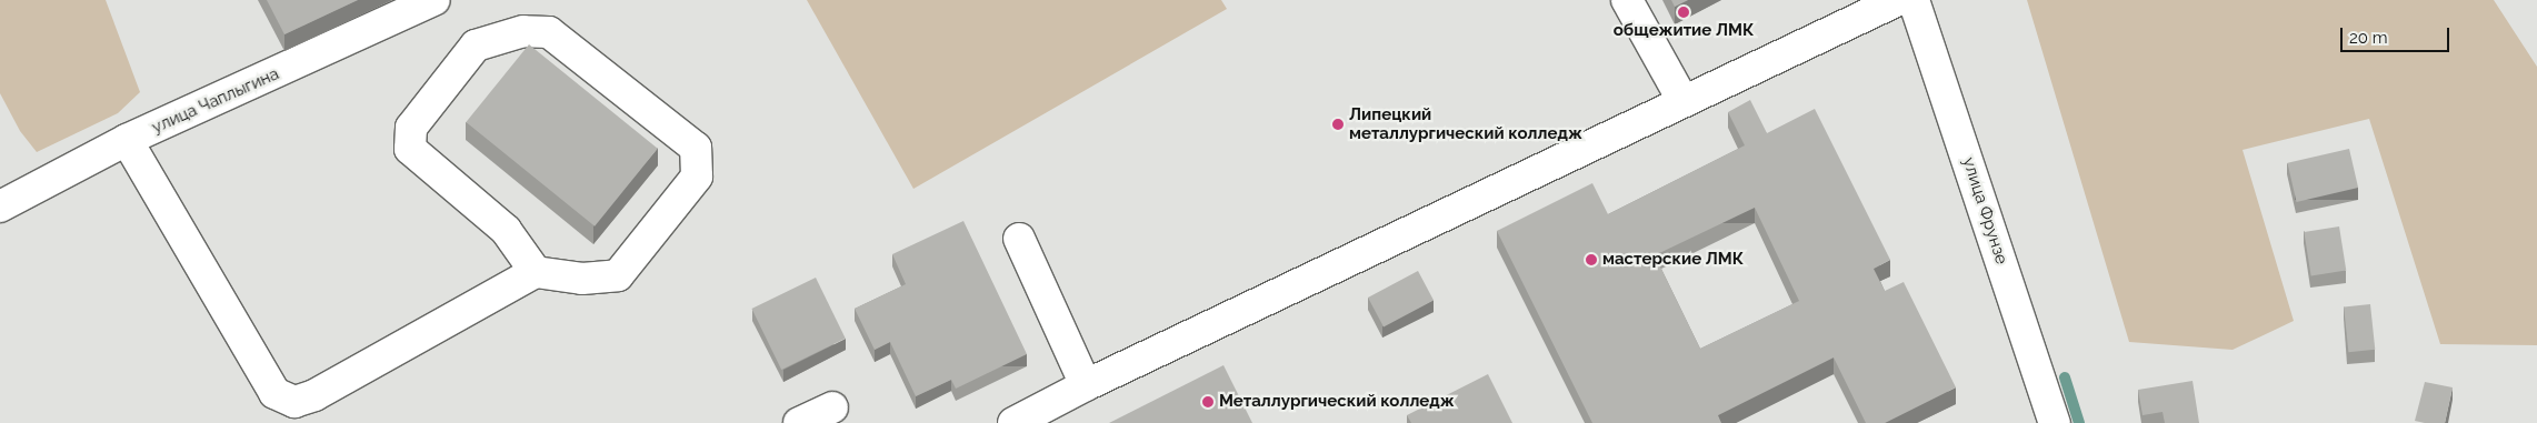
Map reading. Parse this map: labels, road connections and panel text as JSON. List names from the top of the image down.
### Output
{
  "streets": {
    "street": ["улица Чаплыгина", "улица Фрунзе"]
  },
  "places": [
    "общежитие ЛМК",
    "Липецкий металлургический колледж",
    "мастерские ЛМК",
    "Металлургический колледж"
  ],
  "scale_bar": "20 m"
}
